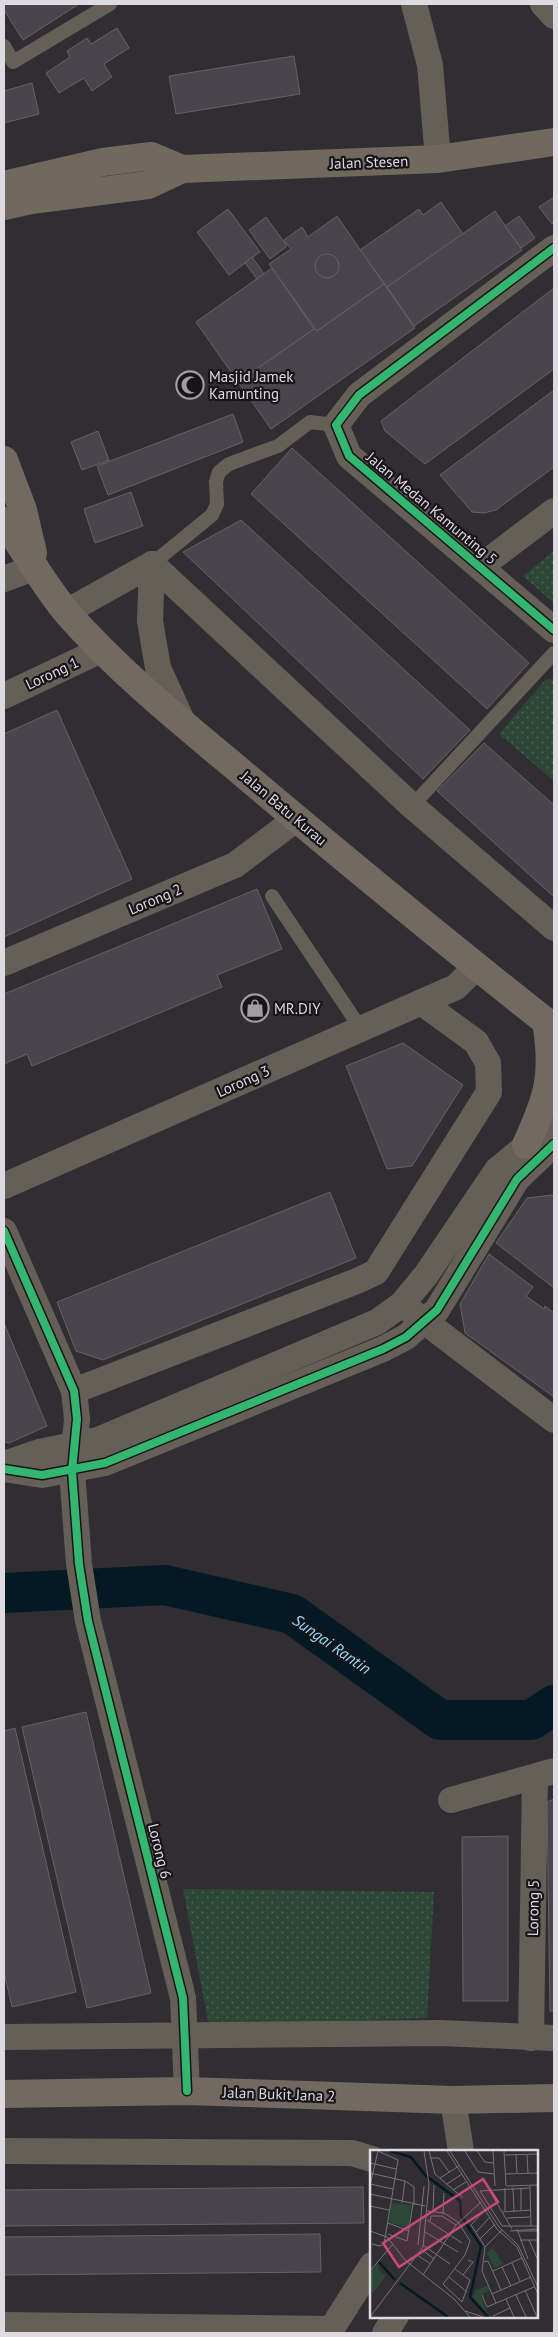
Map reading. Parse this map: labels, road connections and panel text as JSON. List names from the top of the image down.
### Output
{
  "streets": {
    "main road": ["Jalan Stesen", "Jalan Batu Kurau", "Jalan Bukit Jana 2"],
    "street": [
      "Jalan Medan Kamunting 5",
      "Lorong 1",
      "Lorong 2",
      "Lorong 3",
      "Lorong 6",
      "Lorong 5"
    ]
  },
  "crossings": [
    ["Lorong 1", "Jalan Batu Kurau"],
    ["Jalan Batu Kurau", "Lorong 2"],
    ["Jalan Batu Kurau", "Lorong 3"],
    ["Lorong 6", "Jalan Bukit Jana 2"]
  ],
  "water": ["Sungai Rantin"],
  "places": {
    "mosque": ["Masjid Jamek Kamunting"],
    "shop": ["MR.DIY"]
  }
}
